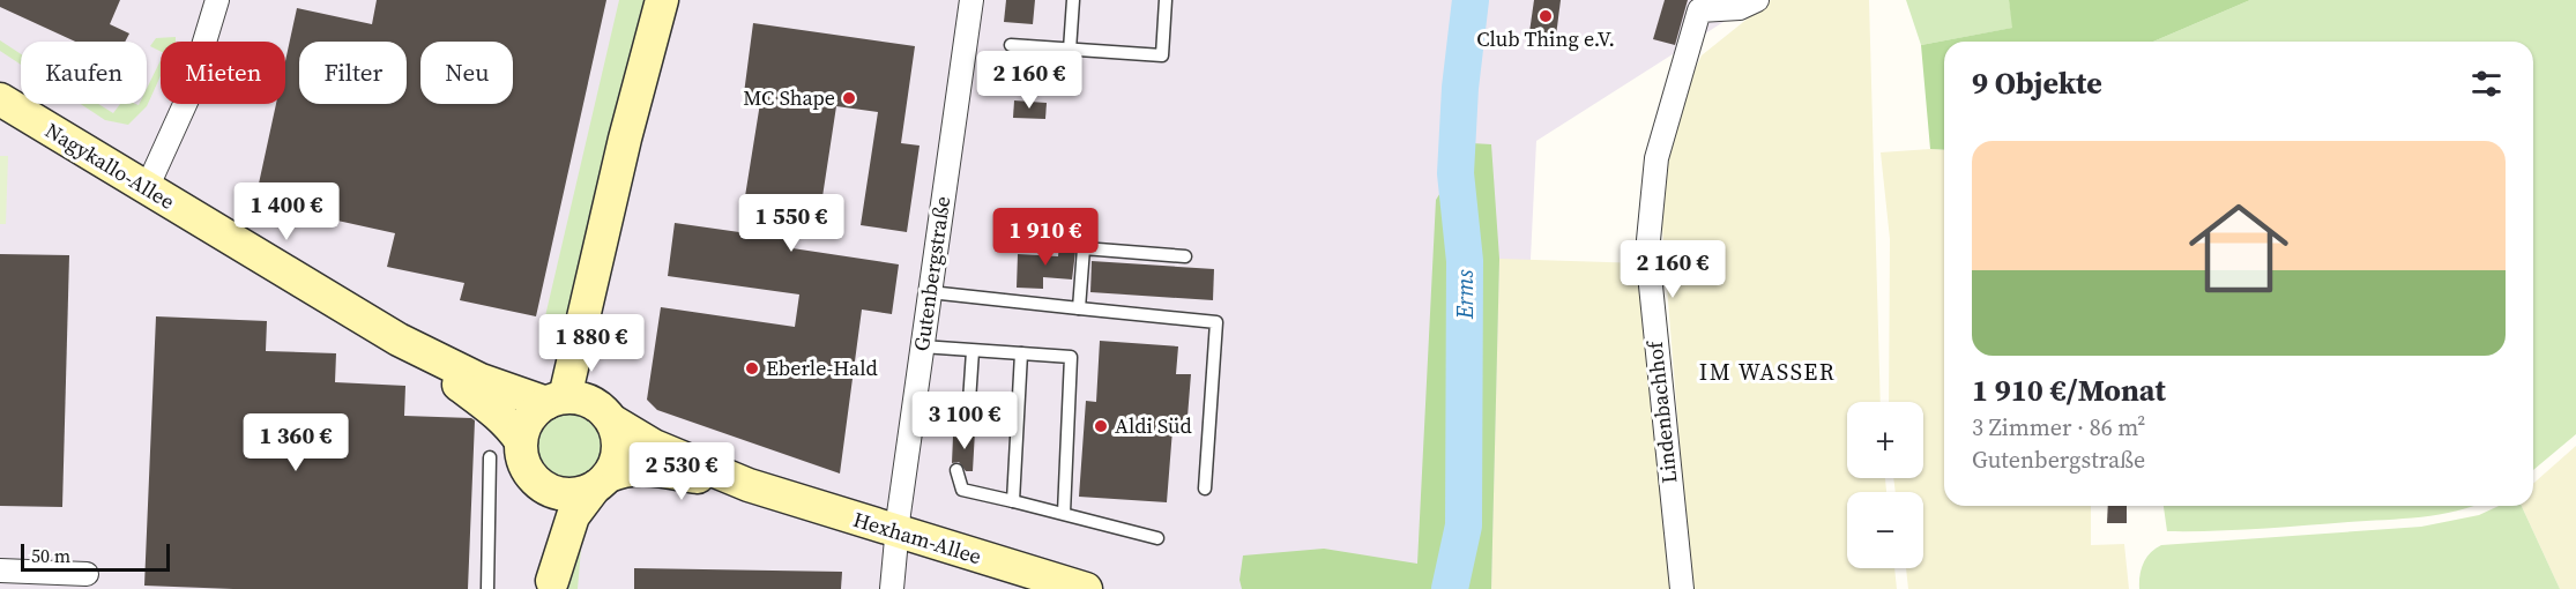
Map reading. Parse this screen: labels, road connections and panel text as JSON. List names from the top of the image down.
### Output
{
  "streets": {
    "main road": ["Nagykallo-Allee", "Hexham-Allee"],
    "street": ["Gutenbergstraße", "Lindenbachhof"]
  },
  "crossings": [
    ["Nagykallo-Allee", "Hexham-Allee"],
    ["Gutenbergstraße", "Hexham-Allee"]
  ],
  "districts": ["IM WASSER"],
  "water": ["Erms"],
  "places": [
    "Club Thing e.V.",
    "MC Shape",
    "Eberle-Hald",
    "Aldi Süd"
  ],
  "scale_bar": "50 m",
  "page": {
    "chip": [
      "Kaufen",
      "Mieten",
      "Filter",
      "Neu"
    ],
    "heading": "9 Objekte",
    "price": [
      "2 160 €",
      "1 400 €",
      "1 550 €",
      "1 910 €",
      "2 160 €",
      "1 880 €",
      "3 100 €",
      "1 360 €",
      "2 530 €"
    ],
    "list": [
      {
        "name": "1 910 €/Monat",
        "note": "3 Zimmer · 86 m² · Gutenbergstraße"
      }
    ],
    "map_buttons": ["+", "−"],
    "scale": "50 m"
  }
}
